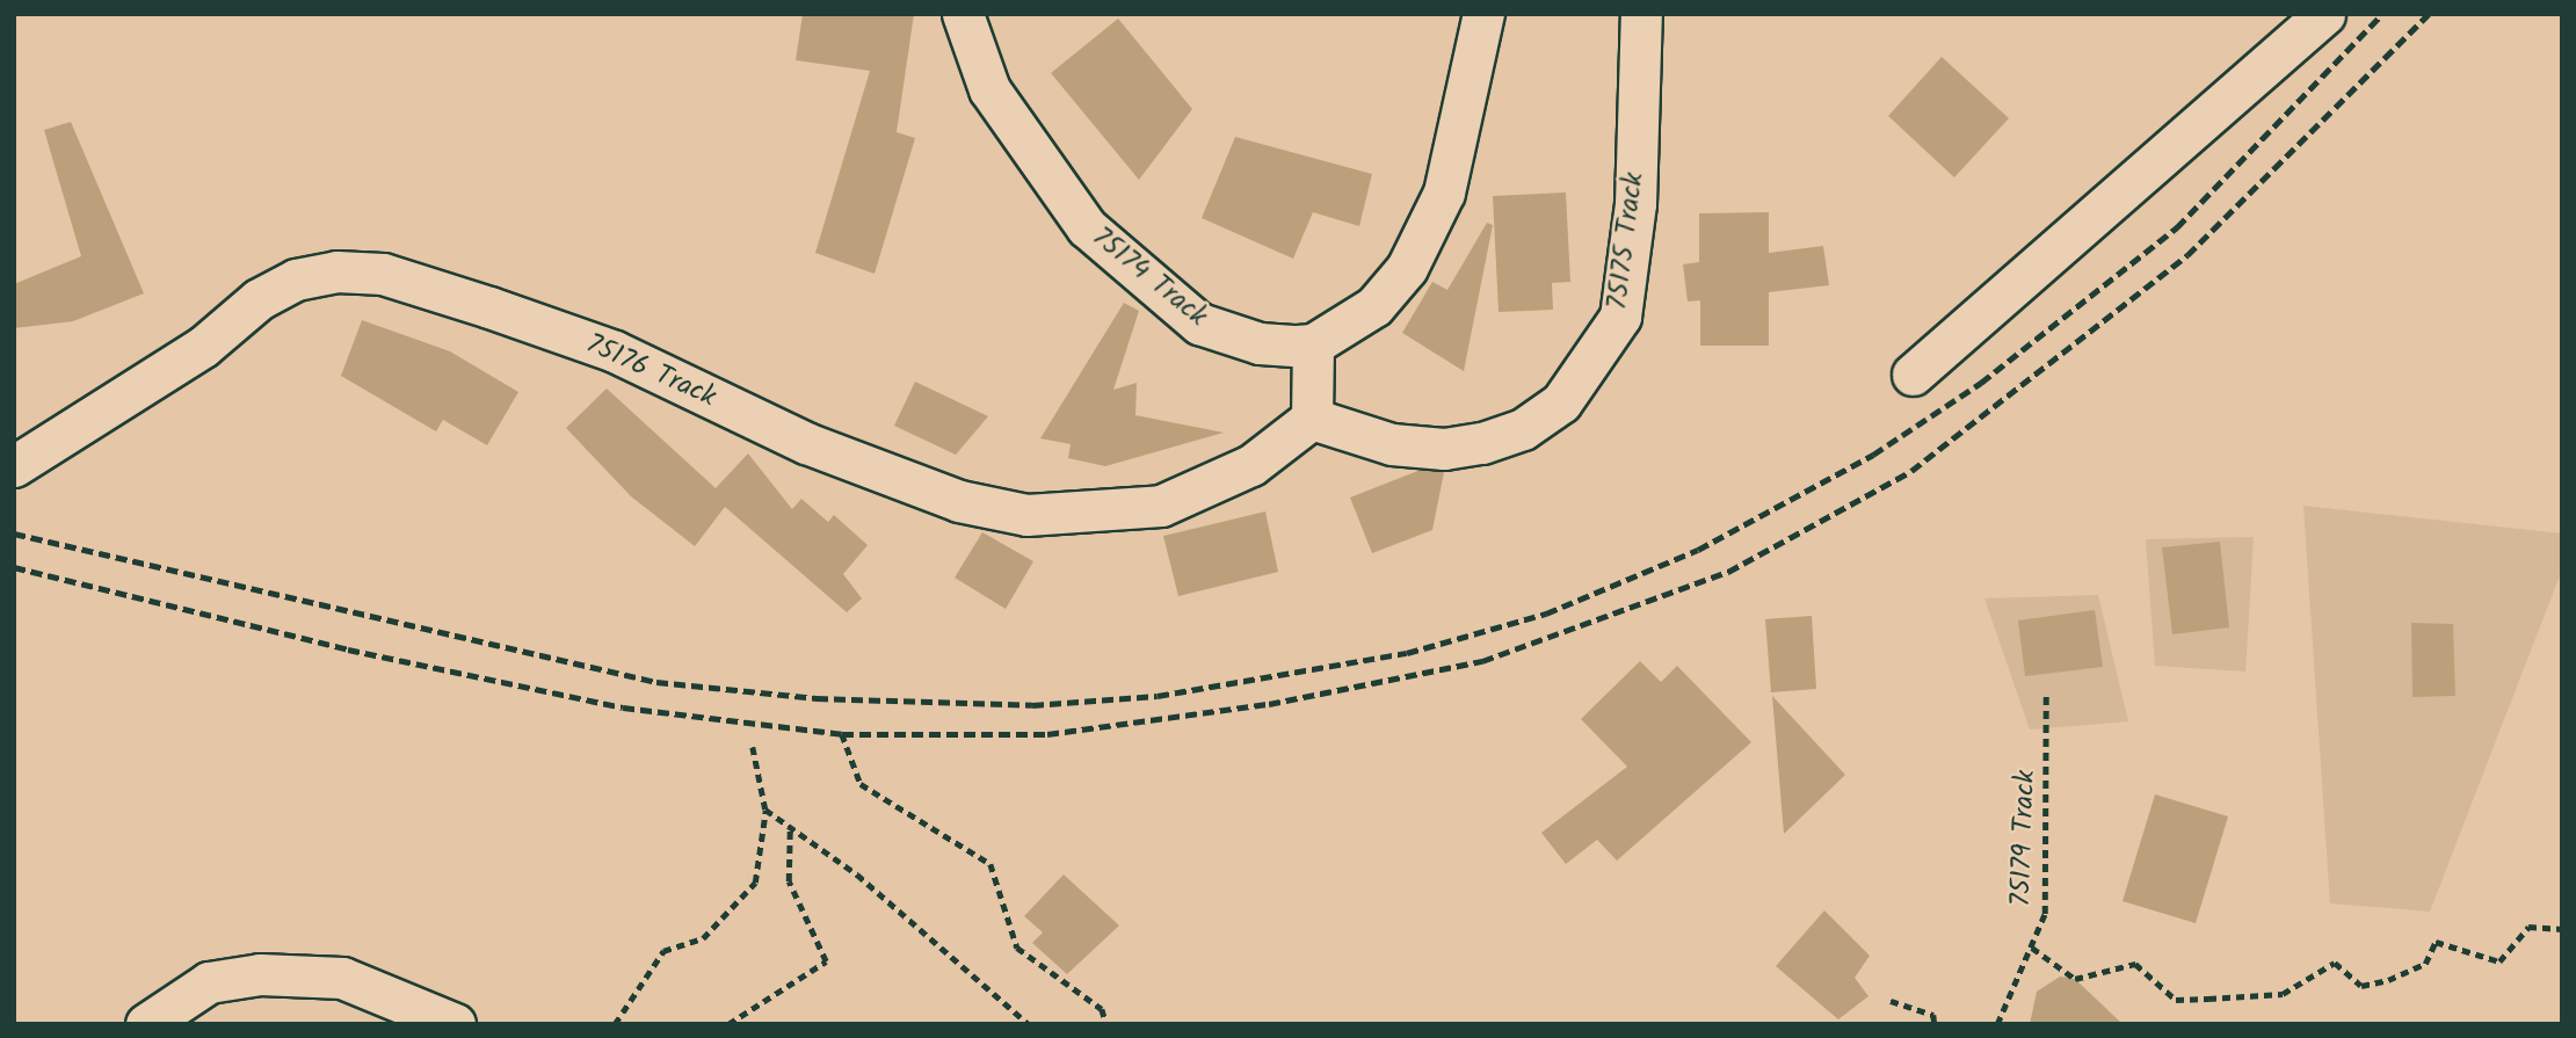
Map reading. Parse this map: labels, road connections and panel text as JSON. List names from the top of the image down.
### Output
{
  "streets": {
    "street": ["75175 Track", "75174 Track", "75176 Track"],
    "path": ["75179 Track"]
  },
  "crossings": [
    ["75175 Track", "75176 Track"]
  ]
}
